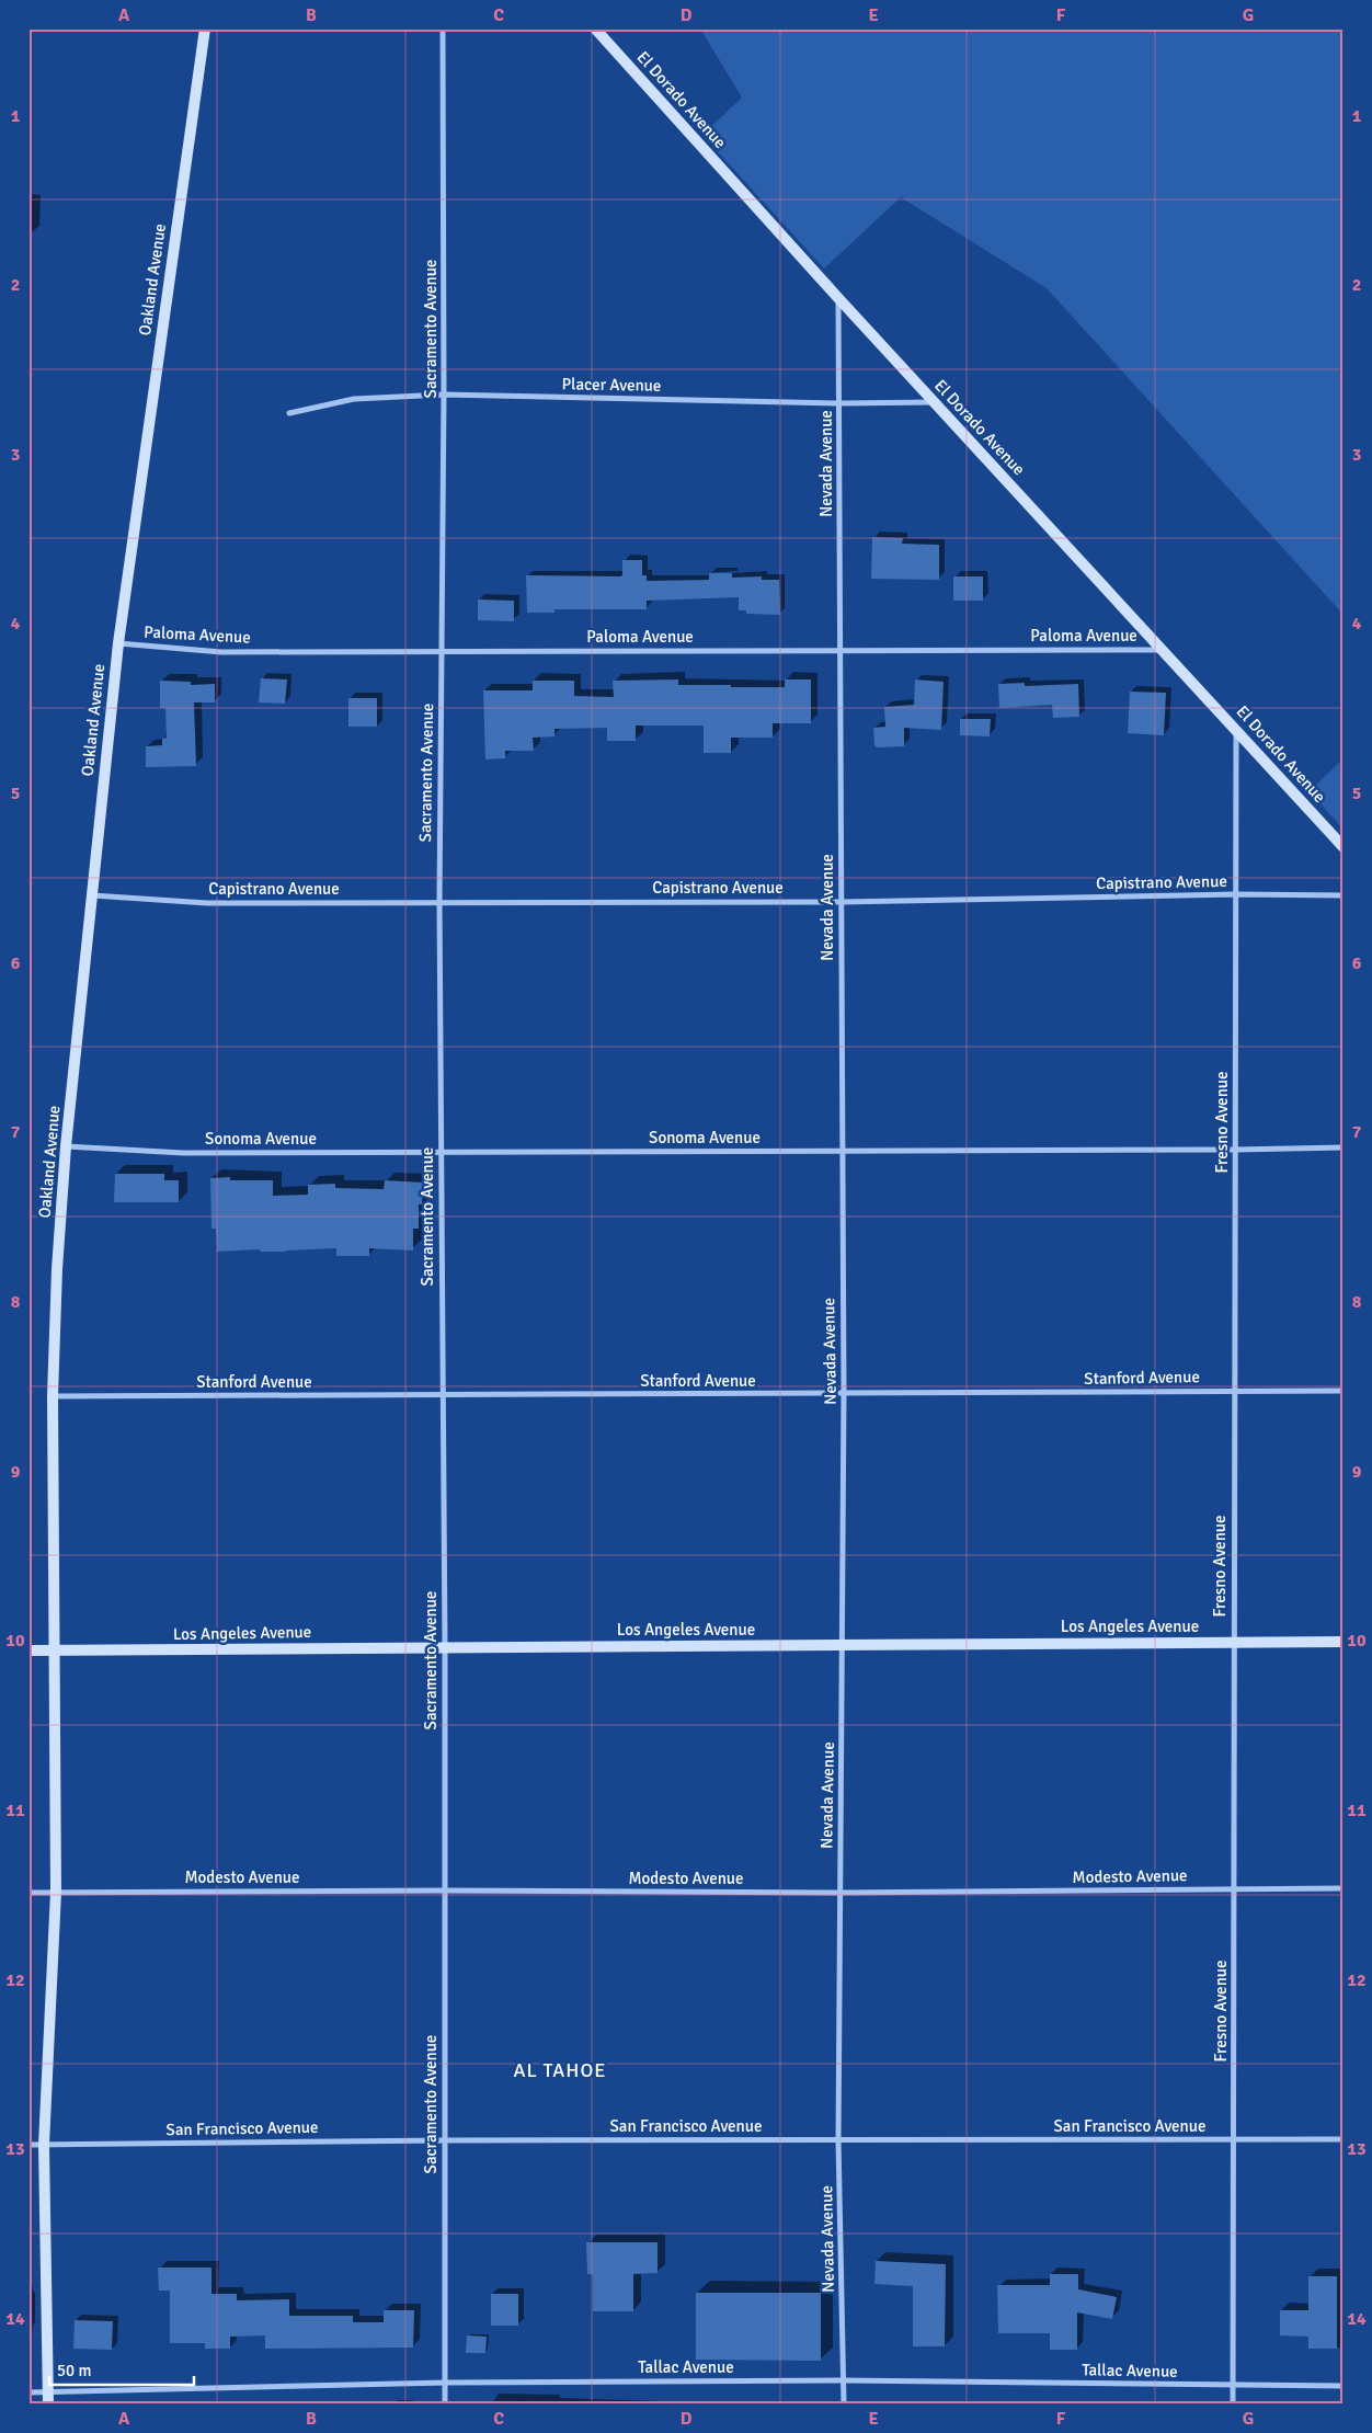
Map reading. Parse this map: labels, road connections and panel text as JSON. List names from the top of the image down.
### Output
{
  "streets": {
    "street": [
      "El Dorado Avenue",
      "Oakland Avenue",
      "Sacramento Avenue",
      "Placer Avenue",
      "Nevada Avenue",
      "Paloma Avenue",
      "Capistrano Avenue",
      "Fresno Avenue",
      "Sonoma Avenue",
      "Stanford Avenue",
      "Los Angeles Avenue",
      "Modesto Avenue",
      "San Francisco Avenue",
      "Tallac Avenue"
    ]
  },
  "crossings": [
    ["El Dorado Avenue", "Placer Avenue"],
    ["El Dorado Avenue", "Nevada Avenue"],
    ["El Dorado Avenue", "Paloma Avenue"],
    ["El Dorado Avenue", "Fresno Avenue"],
    ["Oakland Avenue", "Paloma Avenue"],
    ["Oakland Avenue", "Capistrano Avenue"],
    ["Oakland Avenue", "Sonoma Avenue"],
    ["Oakland Avenue", "Stanford Avenue"],
    ["Oakland Avenue", "Los Angeles Avenue"],
    ["Oakland Avenue", "Modesto Avenue"],
    ["Oakland Avenue", "San Francisco Avenue"],
    ["Oakland Avenue", "Tallac Avenue"],
    ["Sacramento Avenue", "Placer Avenue"],
    ["Sacramento Avenue", "Paloma Avenue"],
    ["Sacramento Avenue", "Capistrano Avenue"],
    ["Sacramento Avenue", "Sonoma Avenue"],
    ["Sacramento Avenue", "Stanford Avenue"],
    ["Sacramento Avenue", "Los Angeles Avenue"],
    ["Sacramento Avenue", "Modesto Avenue"],
    ["Sacramento Avenue", "San Francisco Avenue"],
    ["Sacramento Avenue", "Tallac Avenue"],
    ["Placer Avenue", "Nevada Avenue"],
    ["Nevada Avenue", "Paloma Avenue"],
    ["Nevada Avenue", "Capistrano Avenue"],
    ["Nevada Avenue", "Sonoma Avenue"],
    ["Nevada Avenue", "Stanford Avenue"],
    ["Nevada Avenue", "Los Angeles Avenue"],
    ["Nevada Avenue", "Modesto Avenue"],
    ["Nevada Avenue", "San Francisco Avenue"],
    ["Nevada Avenue", "Tallac Avenue"],
    ["Capistrano Avenue", "Fresno Avenue"],
    ["Fresno Avenue", "Sonoma Avenue"],
    ["Fresno Avenue", "Stanford Avenue"],
    ["Fresno Avenue", "Los Angeles Avenue"],
    ["Fresno Avenue", "Modesto Avenue"],
    ["Fresno Avenue", "San Francisco Avenue"],
    ["Fresno Avenue", "Tallac Avenue"]
  ],
  "districts": ["AL TAHOE"],
  "scale_bar": "50 m",
  "grid": {
    "columns": [
      "A",
      "B",
      "C",
      "D",
      "E",
      "F",
      "G"
    ],
    "rows": [
      "1",
      "2",
      "3",
      "4",
      "5",
      "6",
      "7",
      "8",
      "9",
      "10",
      "11",
      "12",
      "13",
      "14"
    ]
  }
}
